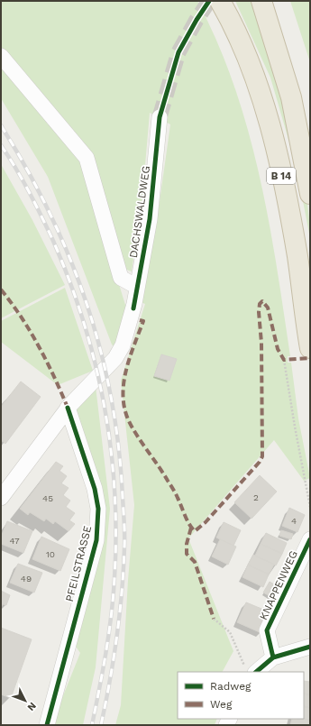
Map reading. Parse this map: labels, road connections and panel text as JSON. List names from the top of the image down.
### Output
{
  "streets": {
    "highway": ["B 14"],
    "street": ["DACHSWALDWEG", "PFEILSTRASSE", "KNAPPENWEG"]
  },
  "crossings": [
    ["DACHSWALDWEG", "PFEILSTRASSE"]
  ],
  "house_numbers": [
    "2",
    "45",
    "4",
    "47",
    "10",
    "49"
  ],
  "legend": ["Radweg", "Weg"],
  "north": "bottom right"
}
